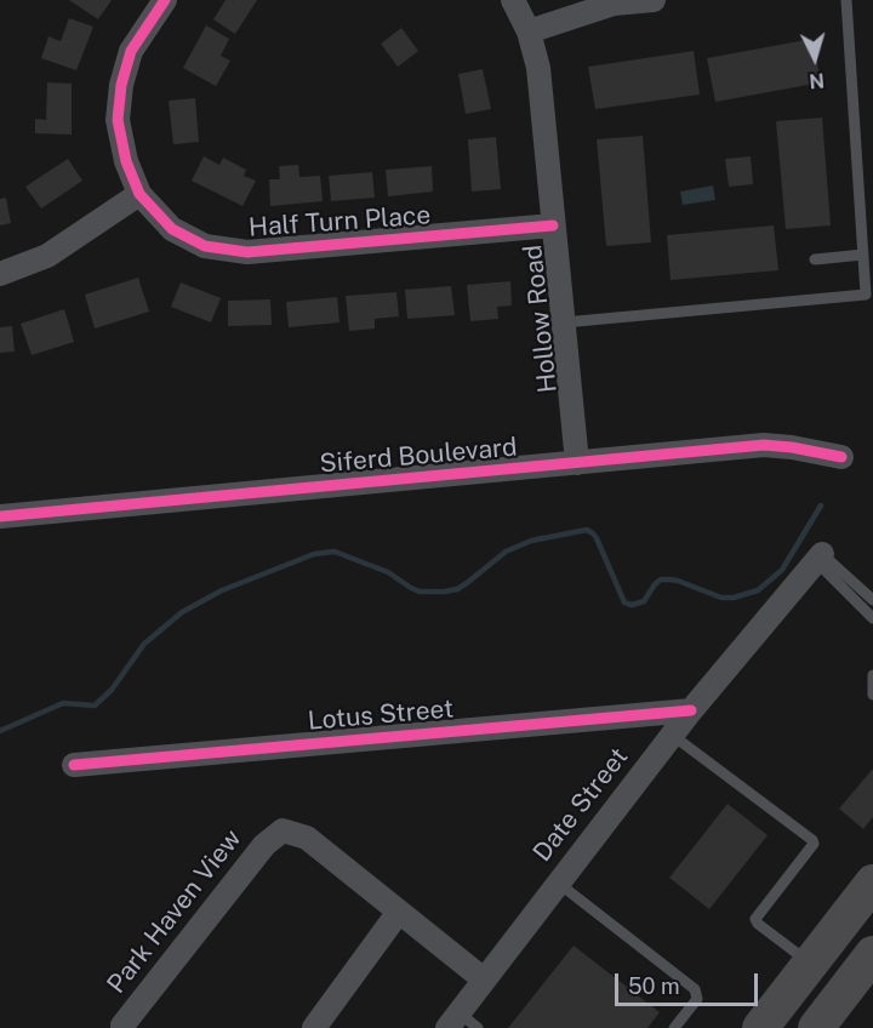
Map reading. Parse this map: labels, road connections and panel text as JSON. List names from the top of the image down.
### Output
{
  "streets": {
    "street": [
      "Half Turn Place",
      "Hollow Road",
      "Siferd Boulevard",
      "Lotus Street",
      "Date Street",
      "Park Haven View"
    ]
  },
  "crossings": [
    ["Half Turn Place", "Hollow Road"],
    ["Hollow Road", "Siferd Boulevard"],
    ["Lotus Street", "Date Street"],
    ["Date Street", "Park Haven View"]
  ],
  "scale_bar": "50 m",
  "north": "bottom"
}
